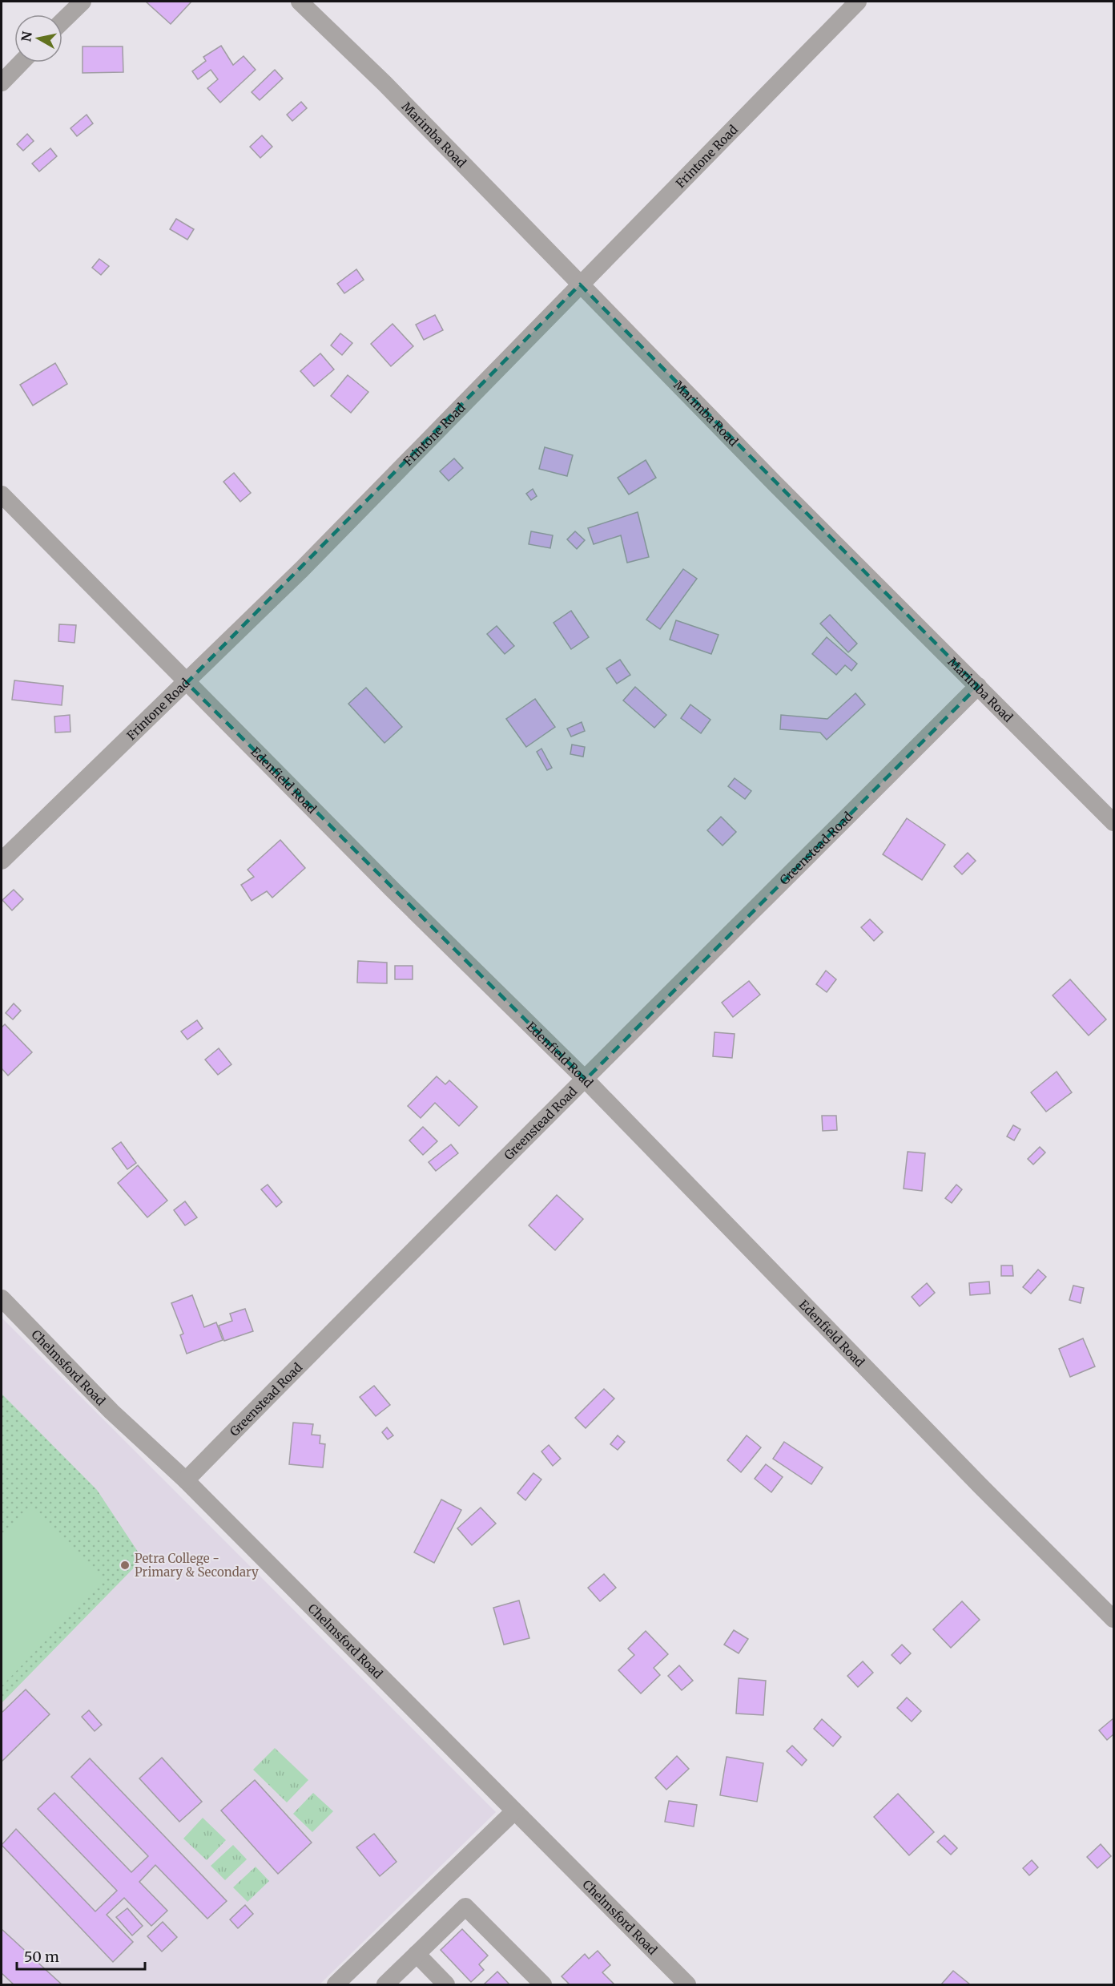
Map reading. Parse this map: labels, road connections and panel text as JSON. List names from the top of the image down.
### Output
{
  "streets": {
    "street": [
      "Marimba Road",
      "Frintone Road",
      "Edenfield Road",
      "Greenstead Road",
      "Chelmsford Road"
    ]
  },
  "crossings": [
    ["Marimba Road", "Frintone Road"],
    ["Marimba Road", "Greenstead Road"],
    ["Frintone Road", "Edenfield Road"],
    ["Edenfield Road", "Greenstead Road"],
    ["Greenstead Road", "Chelmsford Road"]
  ],
  "places": ["Petra College - Primary & Secondary"],
  "scale_bar": "50 m",
  "north": "left"
}
